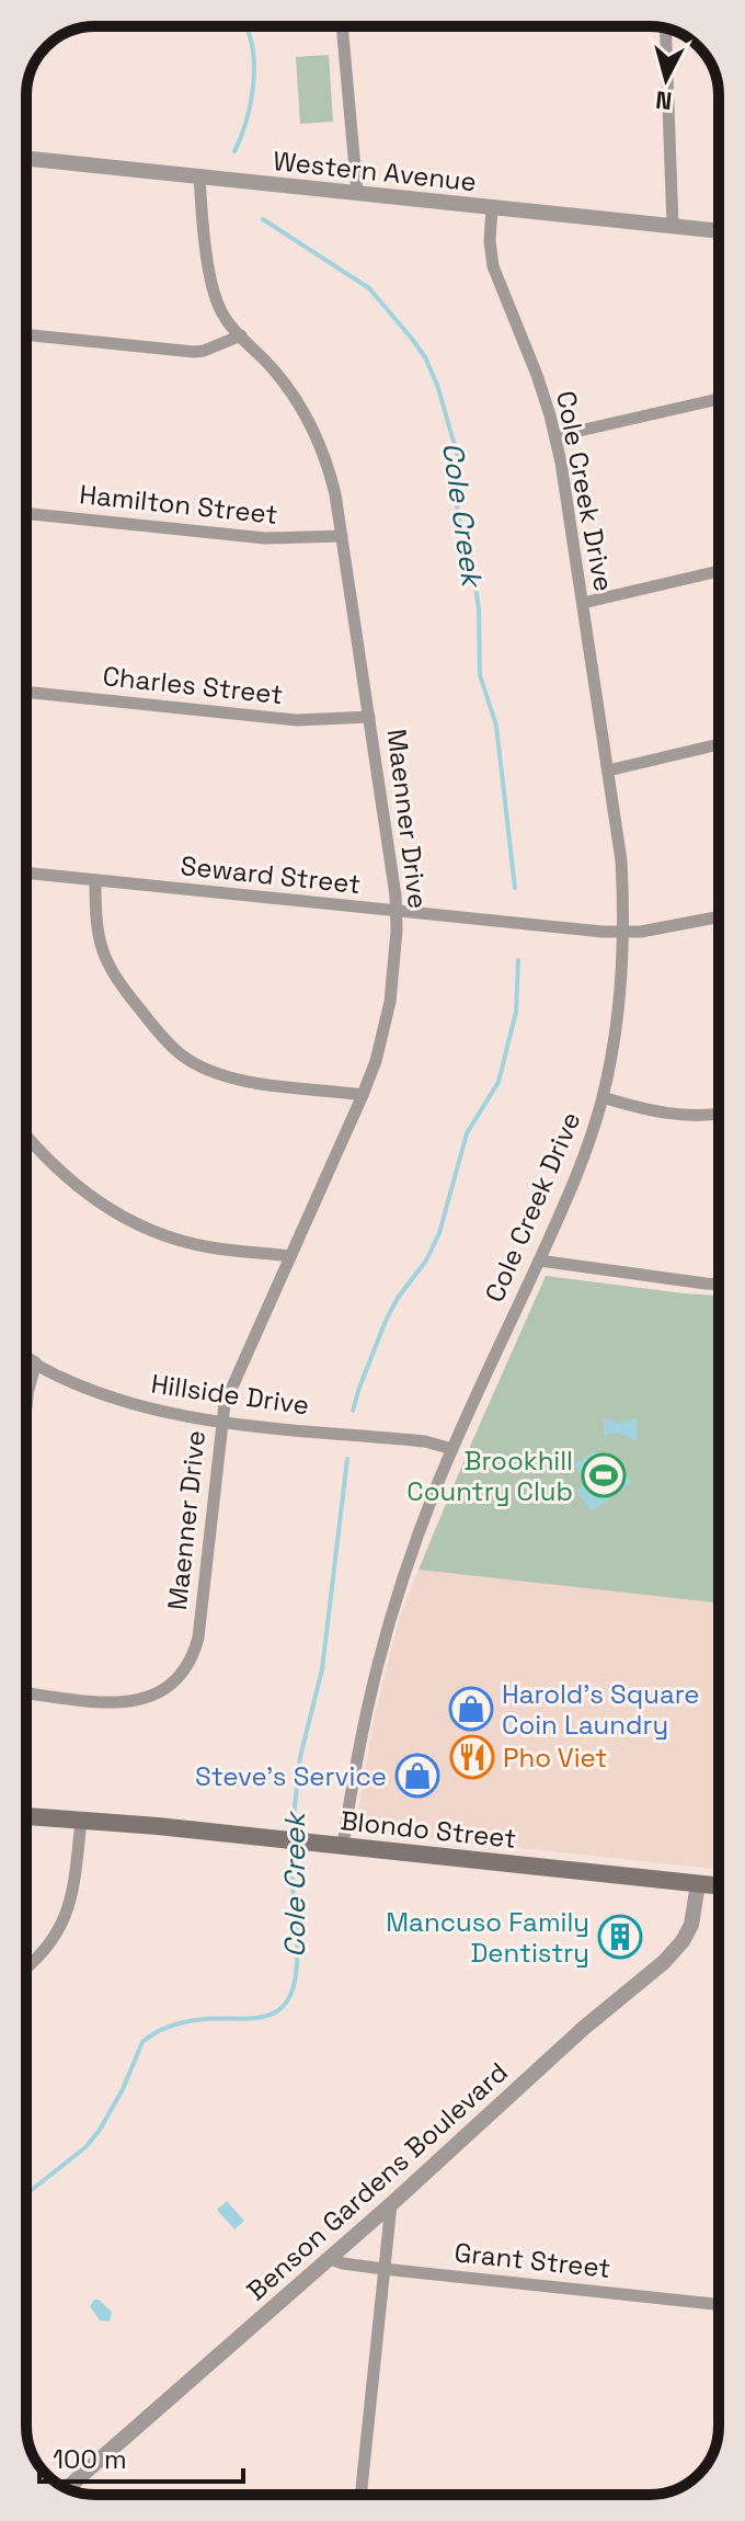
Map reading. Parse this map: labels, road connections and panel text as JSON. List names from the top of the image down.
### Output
{
  "streets": {
    "main road": ["Blondo Street"],
    "street": [
      "Western Avenue",
      "Cole Creek Drive",
      "Hamilton Street",
      "Charles Street",
      "Maenner Drive",
      "Seward Street",
      "Hillside Drive",
      "Benson Gardens Boulevard",
      "Grant Street"
    ]
  },
  "crossings": [
    ["Western Avenue", "Cole Creek Drive"],
    ["Western Avenue", "Maenner Drive"],
    ["Cole Creek Drive", "Seward Street"],
    ["Cole Creek Drive", "Hillside Drive"],
    ["Cole Creek Drive", "Blondo Street"],
    ["Hamilton Street", "Maenner Drive"],
    ["Charles Street", "Maenner Drive"],
    ["Maenner Drive", "Seward Street"],
    ["Maenner Drive", "Hillside Drive"],
    ["Blondo Street", "Benson Gardens Boulevard"],
    ["Benson Gardens Boulevard", "Grant Street"]
  ],
  "water": ["Cole Creek"],
  "places": {
    "sports": ["Brookhill Country Club"],
    "shop": ["Harold's Square Coin Laundry", "Steve's Service"],
    "restaurant": ["Pho Viet"],
    "building": ["Mancuso Family Dentistry"]
  },
  "scale_bar": "100 m",
  "north": "bottom"
}
